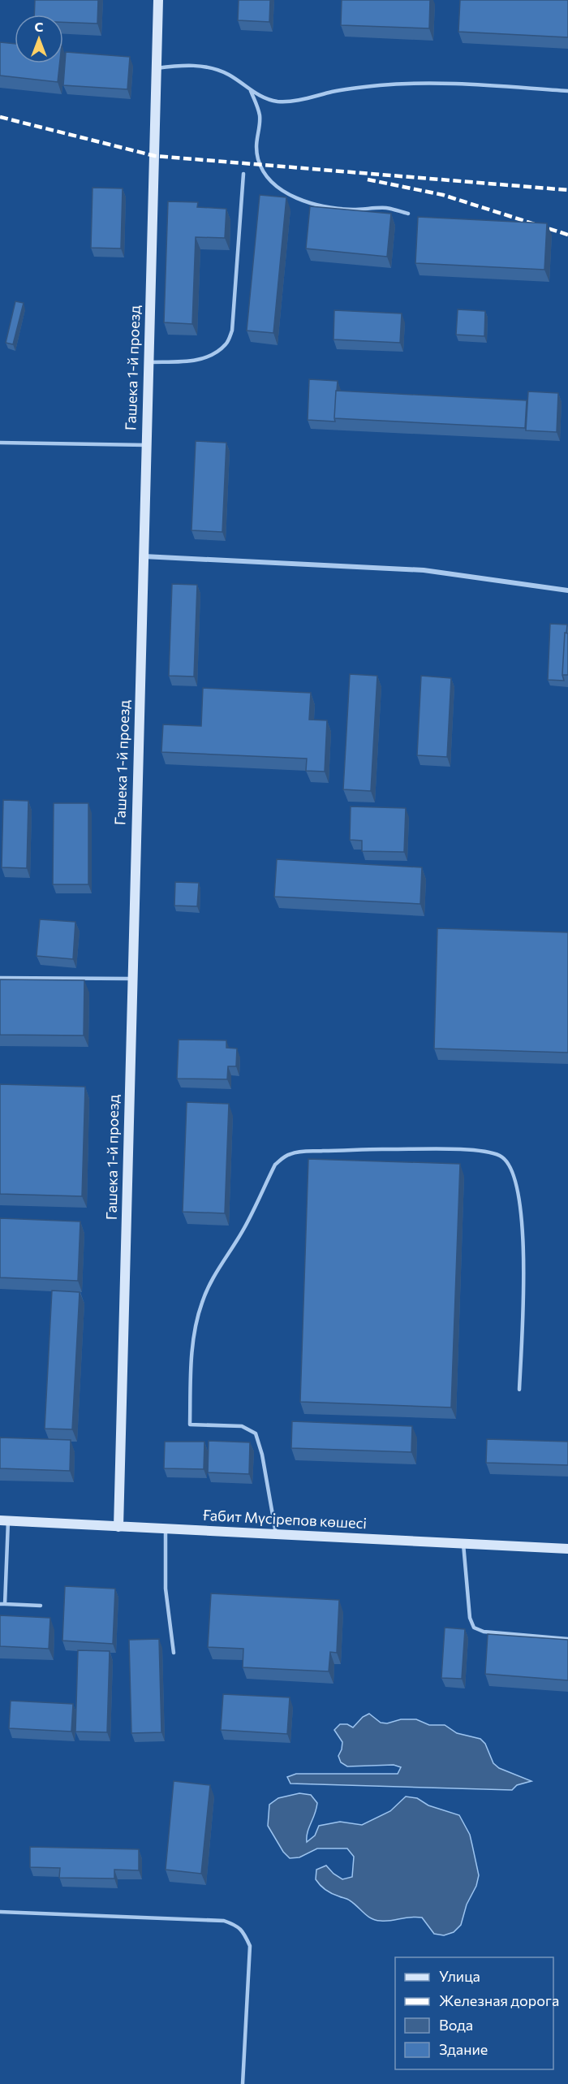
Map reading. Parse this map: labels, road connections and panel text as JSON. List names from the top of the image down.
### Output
{
  "streets": {
    "main road": ["Гашека 1-й проезд", "Ғабит Мүсірепов көшесі"]
  },
  "crossings": [
    ["Гашека 1-й проезд", "Ғабит Мүсірепов көшесі"]
  ],
  "legend": [
    "Улица",
    "Железная дорога",
    "Вода",
    "Здание"
  ],
  "north": "top"
}
